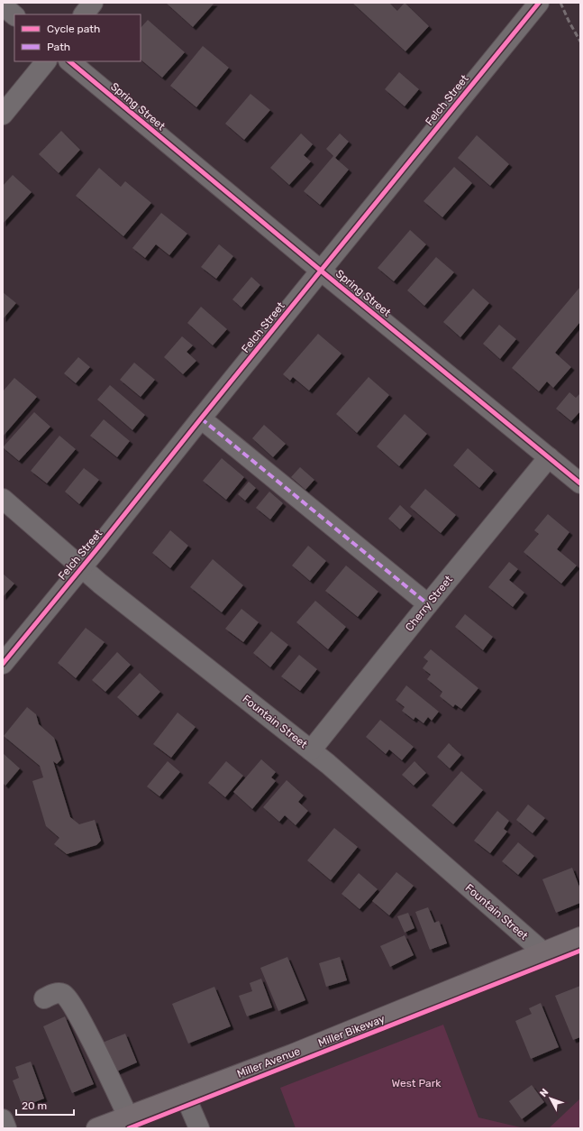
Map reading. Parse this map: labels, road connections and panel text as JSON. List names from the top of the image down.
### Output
{
  "streets": {
    "main road": ["Miller Avenue"],
    "street": [
      "Felch Street",
      "Spring Street",
      "Cherry Street",
      "Fountain Street"
    ],
    "cycle path": ["Miller Bikeway"]
  },
  "crossings": [
    ["Felch Street", "Spring Street"],
    ["Felch Street", "Fountain Street"],
    ["Spring Street", "Cherry Street"],
    ["Cherry Street", "Fountain Street"],
    ["Fountain Street", "Miller Avenue"]
  ],
  "parks": ["West Park"],
  "legend": ["Cycle path", "Path"],
  "scale_bar": "20 m",
  "north": "top left"
}
